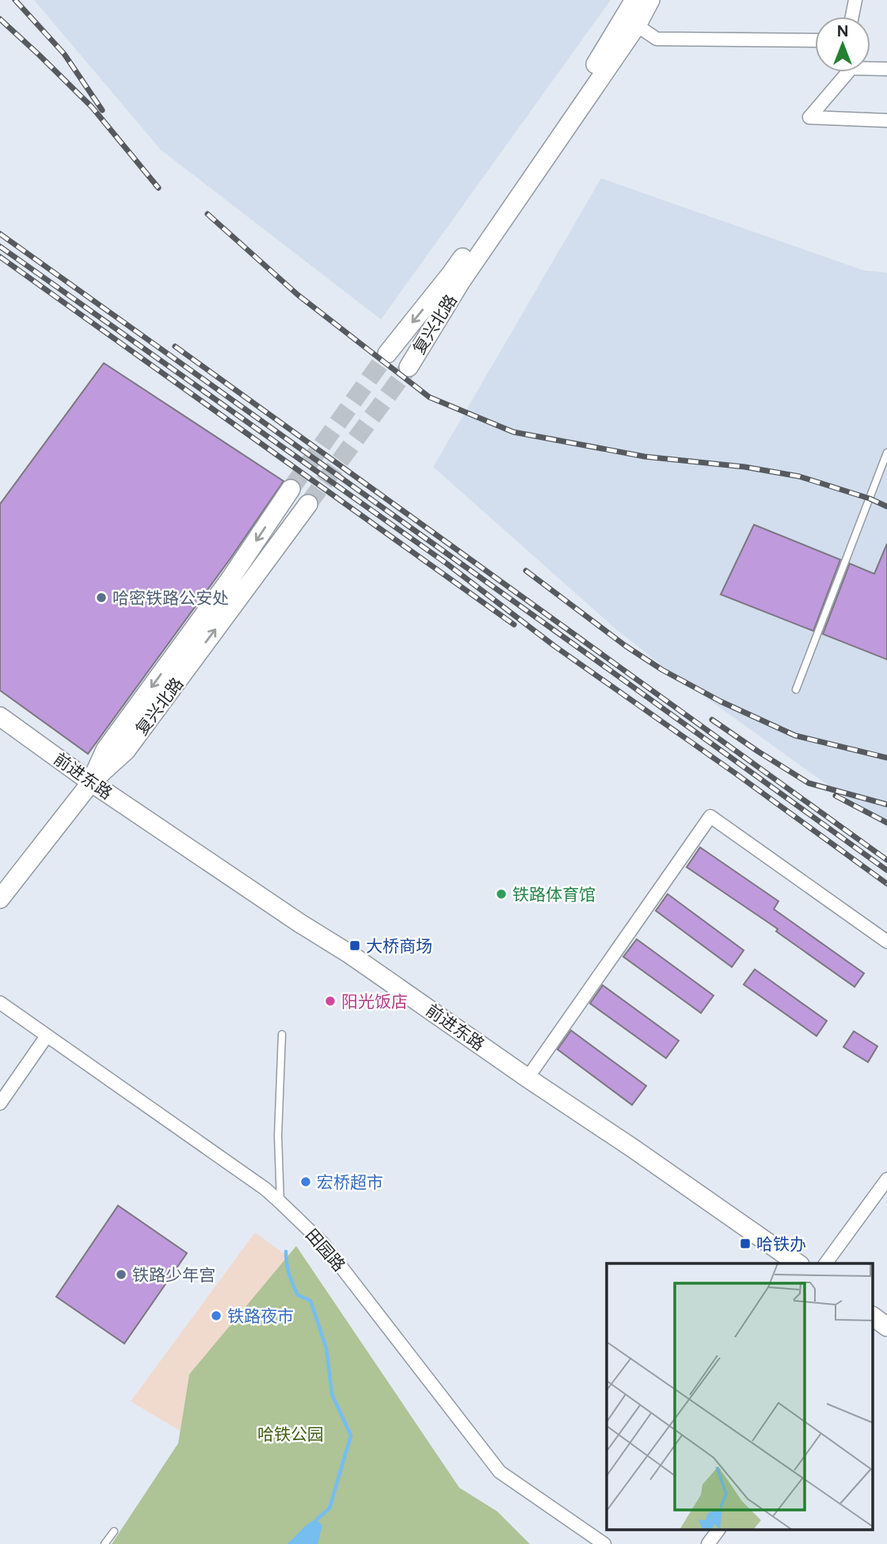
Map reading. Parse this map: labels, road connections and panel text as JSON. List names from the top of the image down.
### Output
{
  "streets": {
    "street": ["复兴北路", "前进东路", "田园路"]
  },
  "crossings": [
    ["复兴北路", "前进东路"]
  ],
  "parks": ["哈铁公园"],
  "places": {
    "other": [
      "哈密铁路公安处",
      "铁路体育馆",
      "阳光饭店",
      "宏桥超市",
      "铁路少年宫",
      "铁路夜市"
    ],
    "transit": ["大桥商场", "哈铁办"]
  },
  "north": "top"
}
